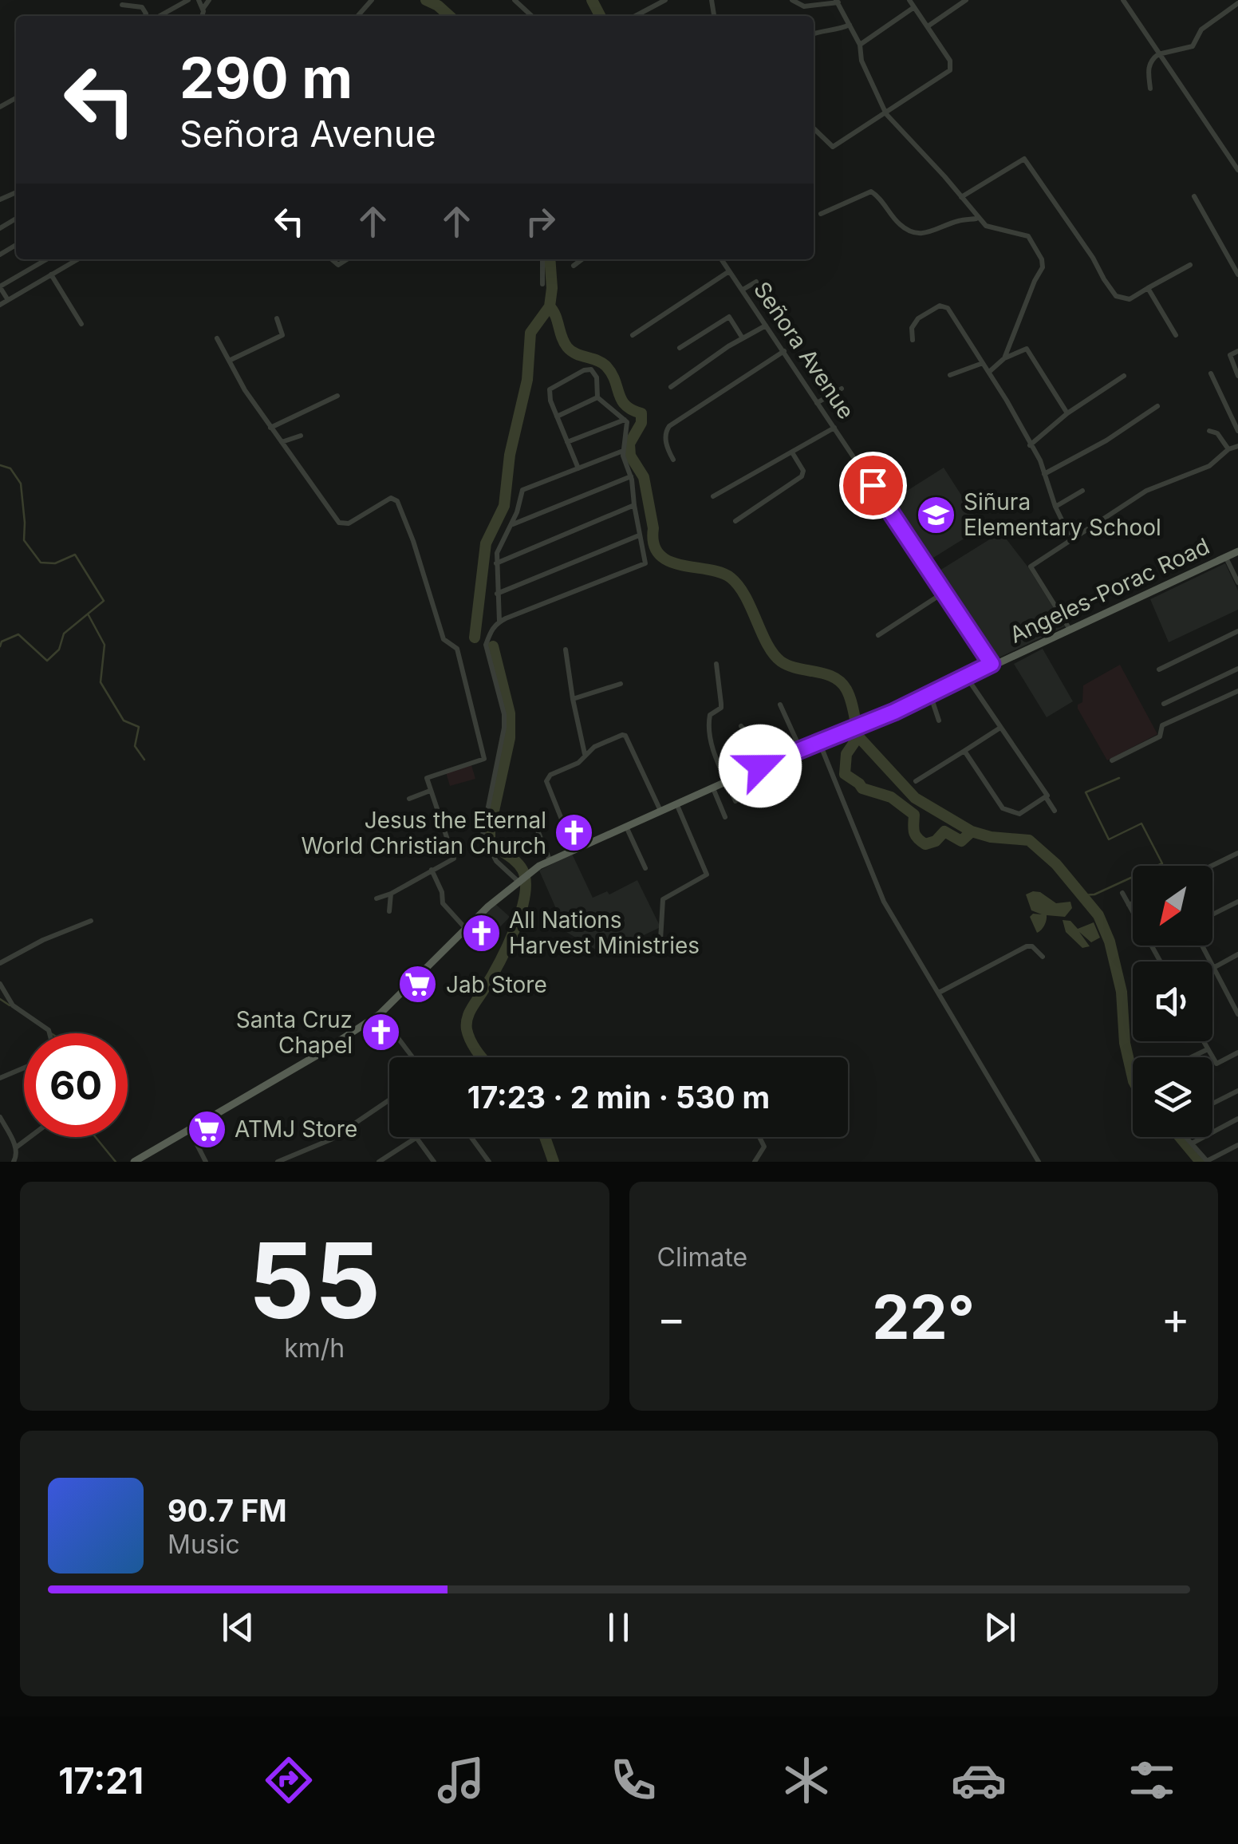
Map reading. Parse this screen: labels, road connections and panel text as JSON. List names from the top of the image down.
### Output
{
  "streets": {
    "main road": ["Angeles-Porac Road"],
    "street": ["Señora Avenue"]
  },
  "crossings": [
    ["Señora Avenue", "Angeles-Porac Road"]
  ],
  "places": {
    "school or university": ["Siñura Elementary School"],
    "church": ["Jesus the Eternal World Christian Church", "All Nations Harvest Ministries", "Santa Cruz Chapel"],
    "supermarket": ["Jab Store", "ATMJ Store"]
  },
  "north": "bottom left",
  "page": {
    "turn": ["290 m", "Señora Avenue"],
    "limit": "60",
    "trip": "17:23 · 2 min · 530 m",
    "tile": [
      ["55", "km/h"],
      "Climate"
    ],
    "heat": ["−", "22°", "+"],
    "song": ["90.7 FM", "Music"],
    "tabs": "17:21"
  }
}
